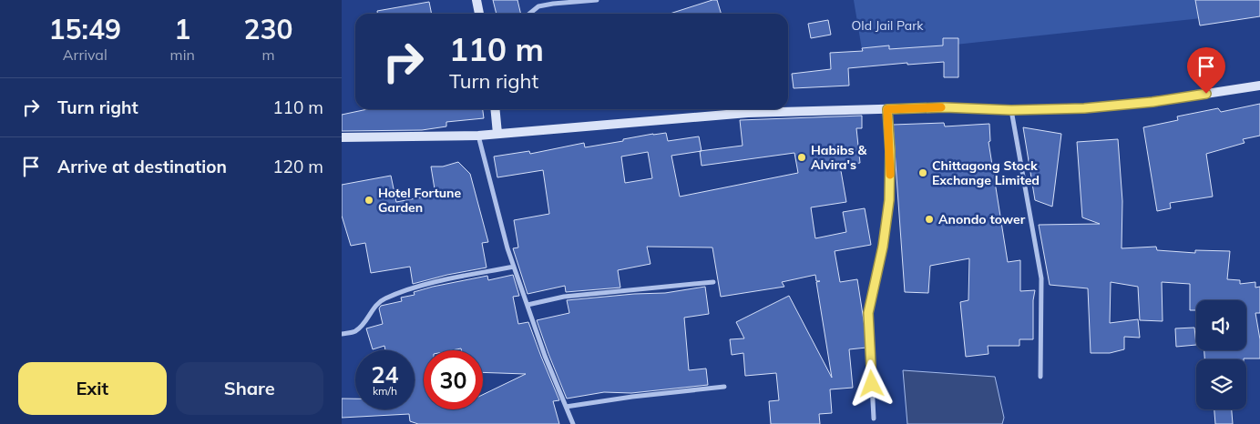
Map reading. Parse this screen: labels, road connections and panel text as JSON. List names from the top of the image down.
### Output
{
  "parks": ["Old Jail Park"],
  "places": [
    "Habibs & Alvira's",
    "Chittagong Stock Exchange Limited",
    "Hotel Fortune Garden",
    "Anondo tower"
  ],
  "page": {
    "eta": [
      "15:49",
      "Arrival",
      "1",
      "min",
      "230",
      "m"
    ],
    "turn": ["110 m", "Turn right"],
    "list": [
      {
        "name": "Turn right",
        "value": "110 m"
      },
      {
        "name": "Arrive at destination",
        "value": "120 m"
      }
    ],
    "speed": "24 km/h",
    "limit": "30",
    "buttons": ["Exit", "Share"]
  }
}
